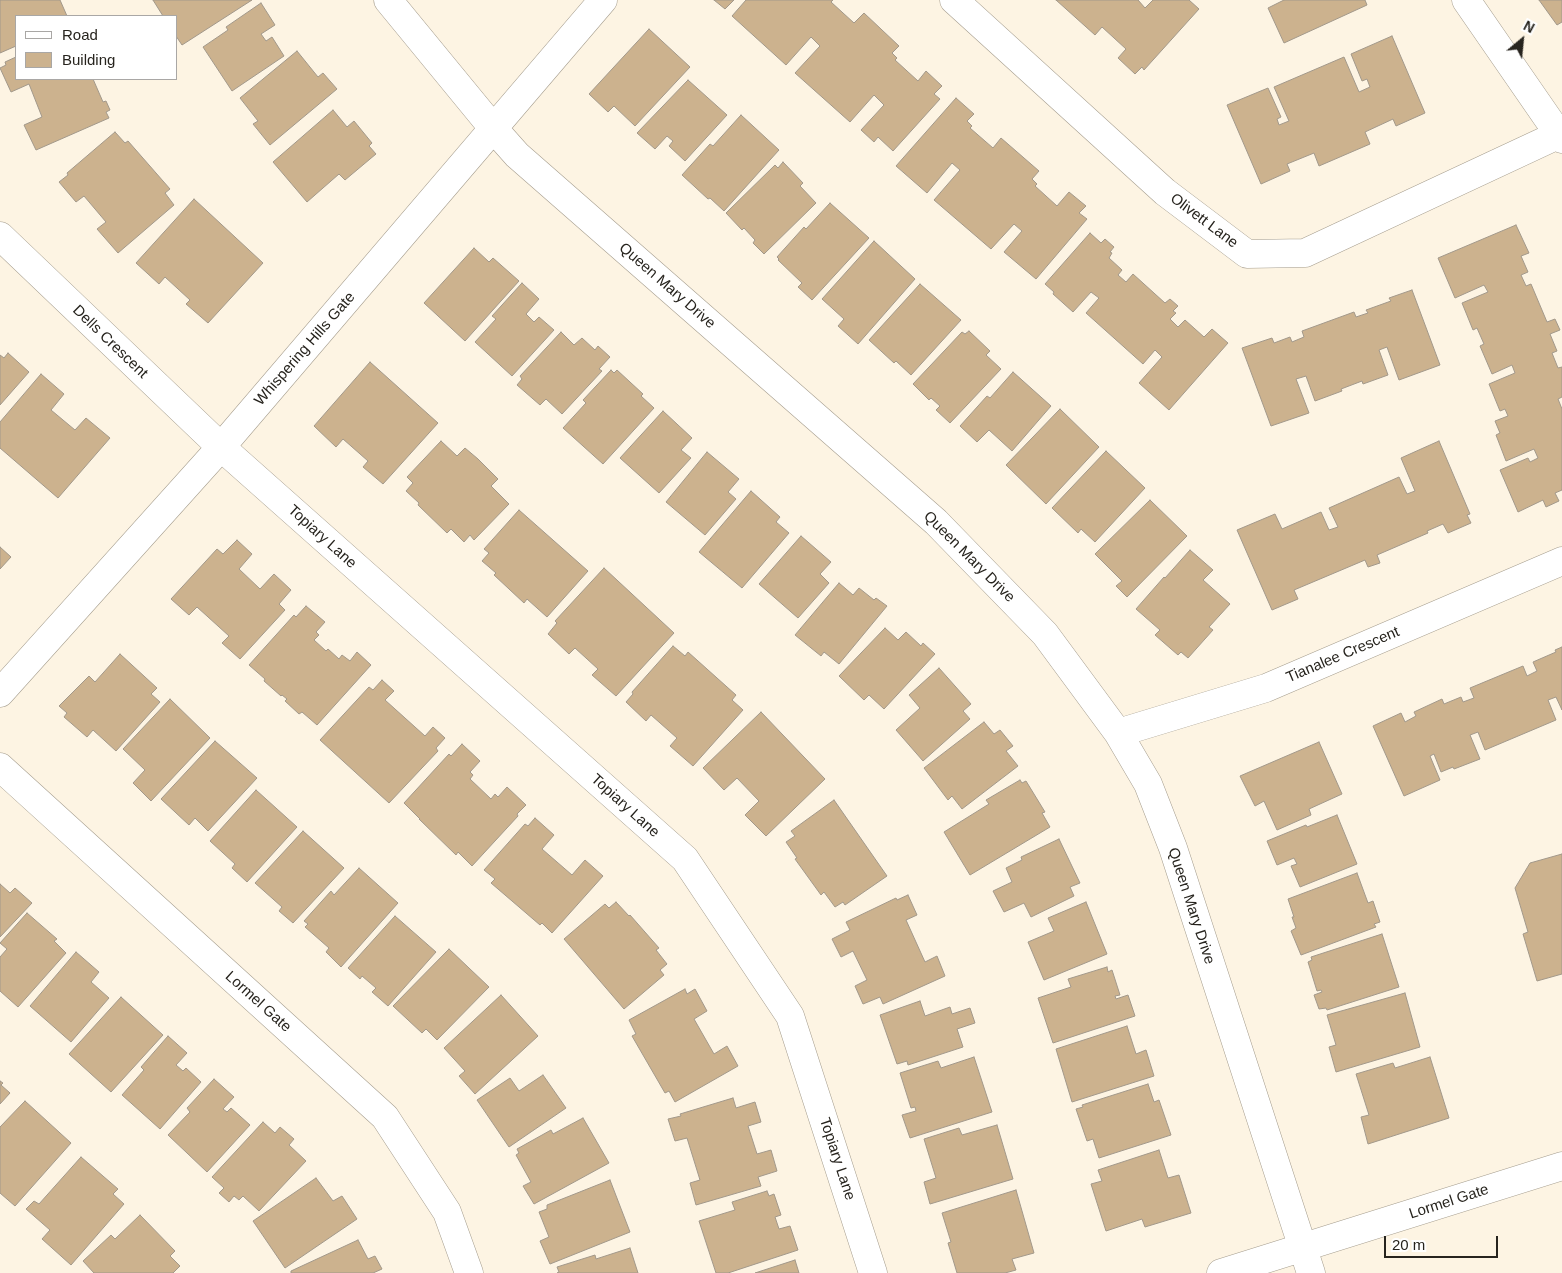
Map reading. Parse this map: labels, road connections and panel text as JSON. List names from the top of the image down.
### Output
{
  "streets": {
    "street": [
      "Olivett Lane",
      "Queen Mary Drive",
      "Dells Crescent",
      "Whispering Hills Gate",
      "Topiary Lane",
      "Tianalee Crescent",
      "Lormel Gate"
    ]
  },
  "crossings": [
    ["Queen Mary Drive", "Whispering Hills Gate"],
    ["Queen Mary Drive", "Tianalee Crescent"],
    ["Queen Mary Drive", "Lormel Gate"],
    ["Dells Crescent", "Whispering Hills Gate"],
    ["Dells Crescent", "Topiary Lane"],
    ["Whispering Hills Gate", "Topiary Lane"]
  ],
  "legend": ["Road", "Building"],
  "scale_bar": "20 m",
  "north": "top right"
}
